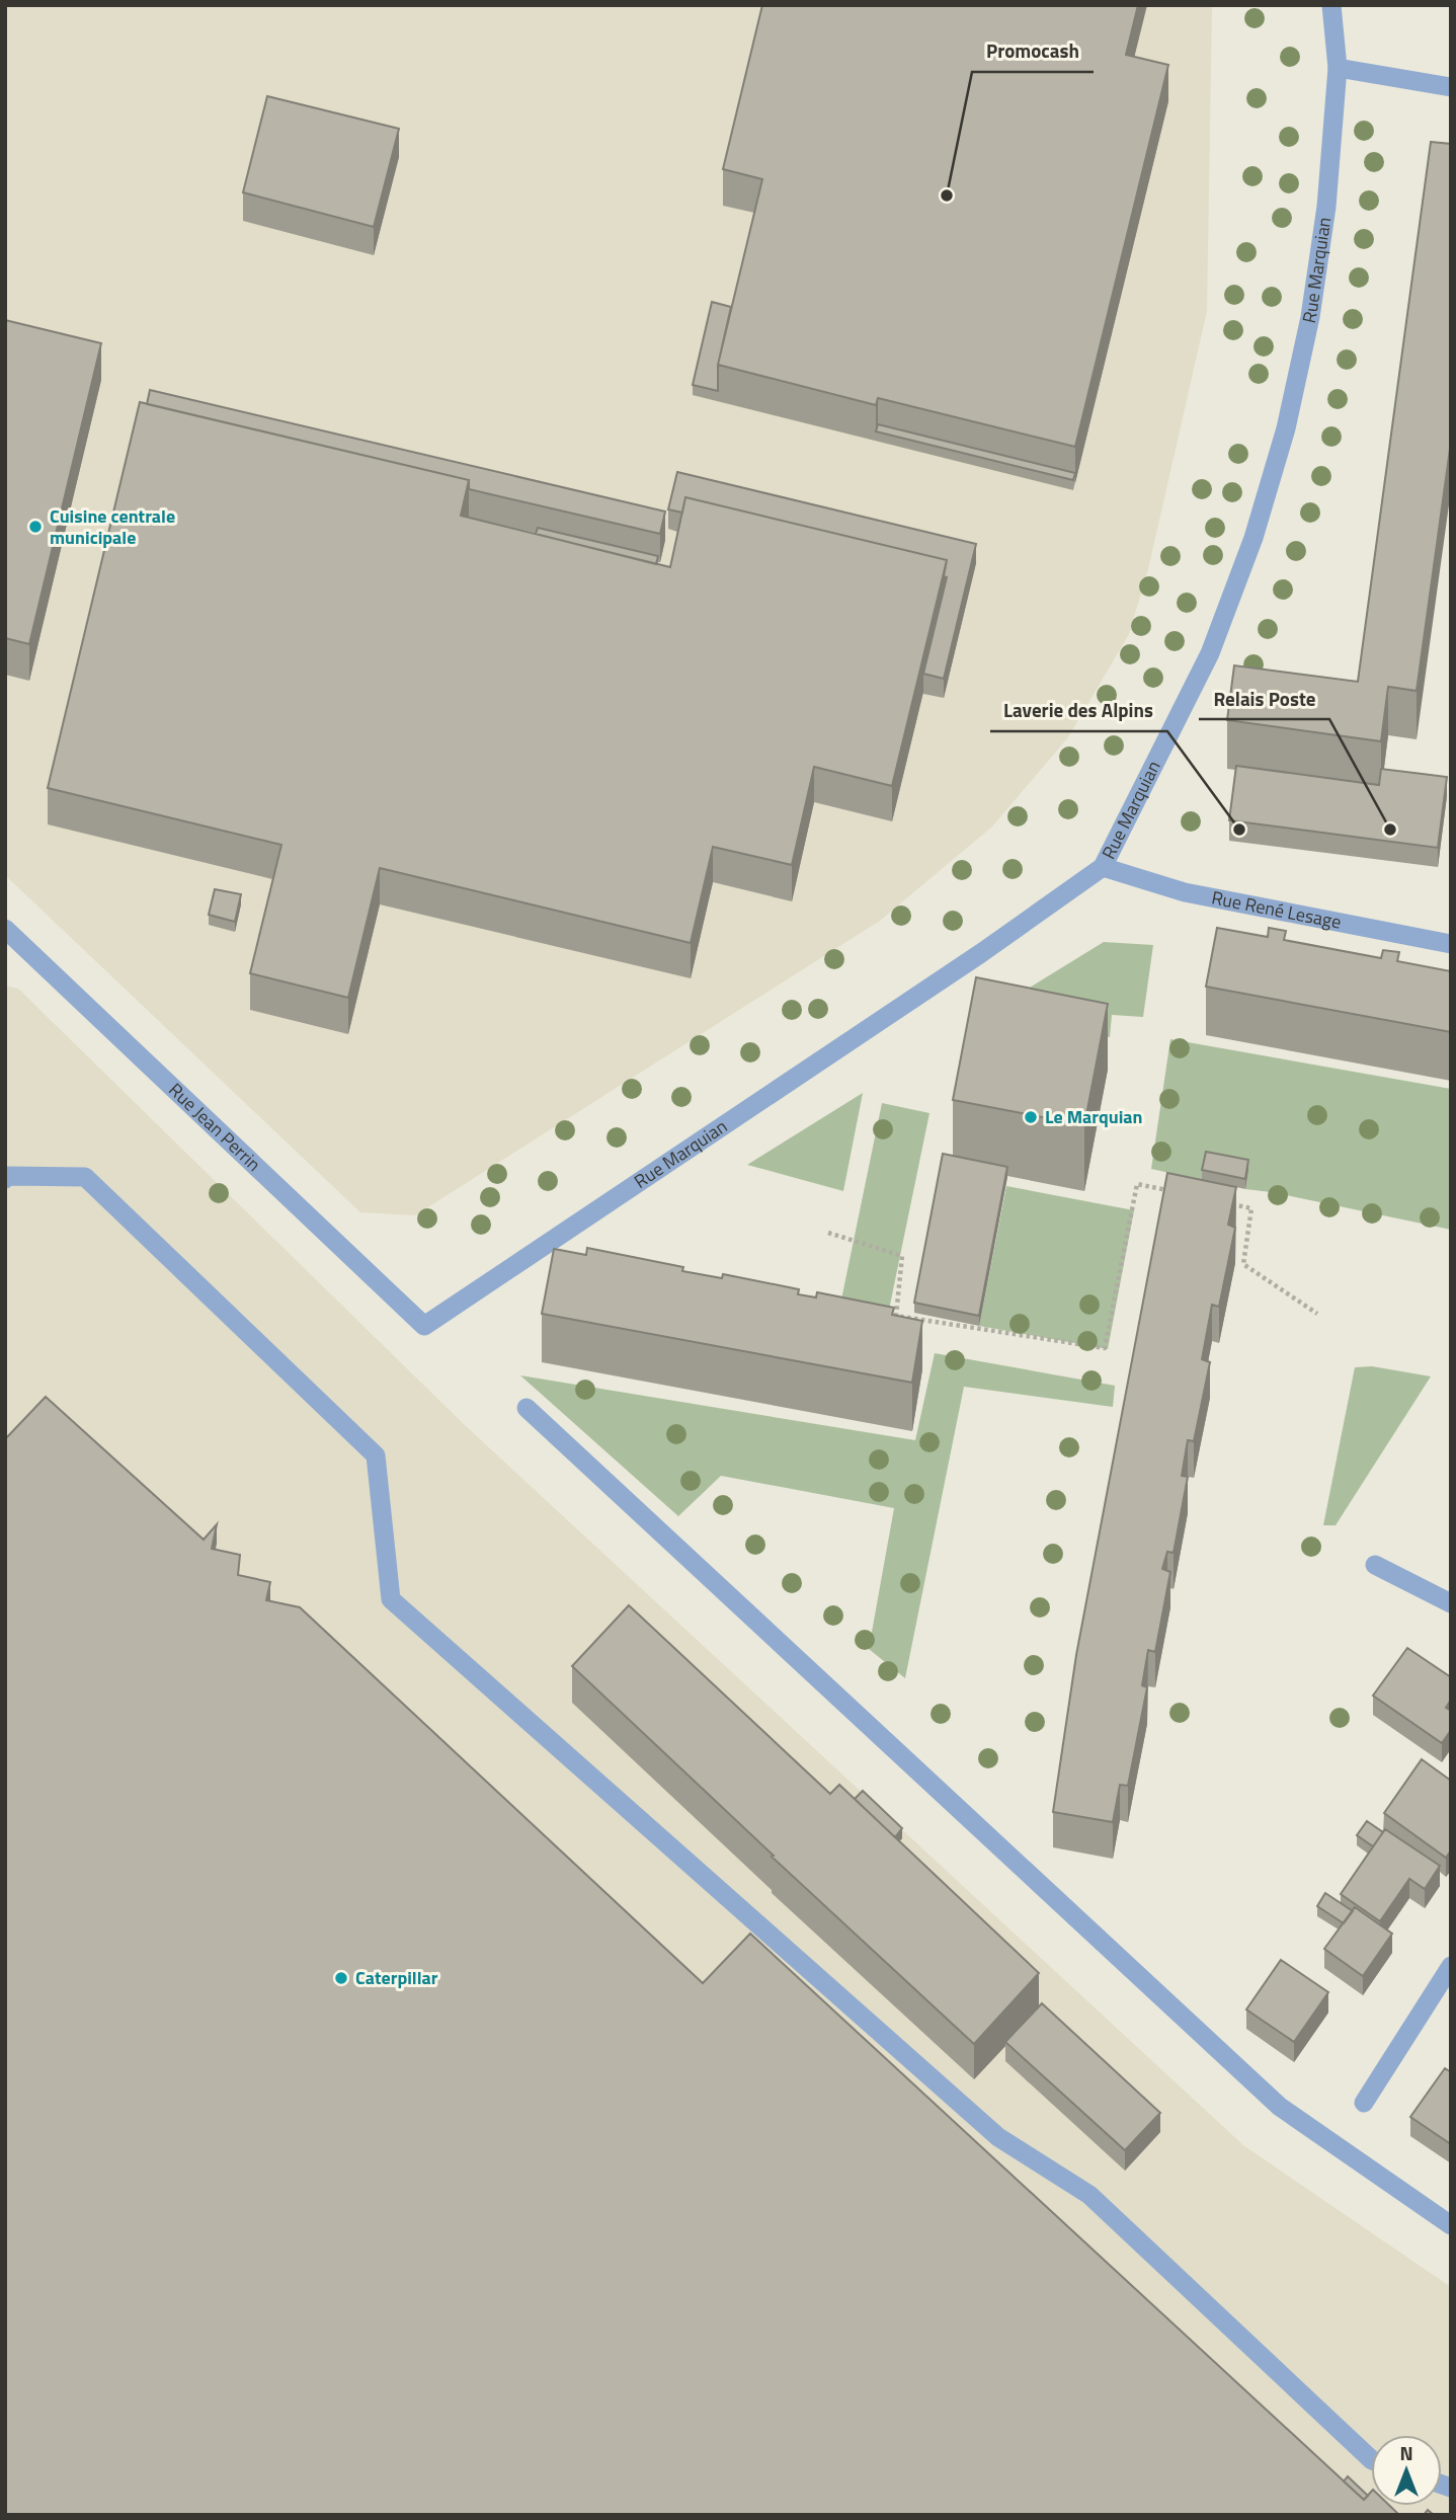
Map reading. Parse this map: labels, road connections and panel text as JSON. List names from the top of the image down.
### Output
{
  "streets": {
    "street": ["Rue Marquian", "Rue René Lesage", "Rue Jean Perrin"]
  },
  "crossings": [
    ["Rue Marquian", "Rue René Lesage"],
    ["Rue Marquian", "Rue Jean Perrin"]
  ],
  "places": [
    "Promocash",
    "Cuisine centrale municipale",
    "Laverie des Alpins",
    "Relais Poste",
    "Le Marquian",
    "Caterpillar"
  ],
  "north": "top"
}
